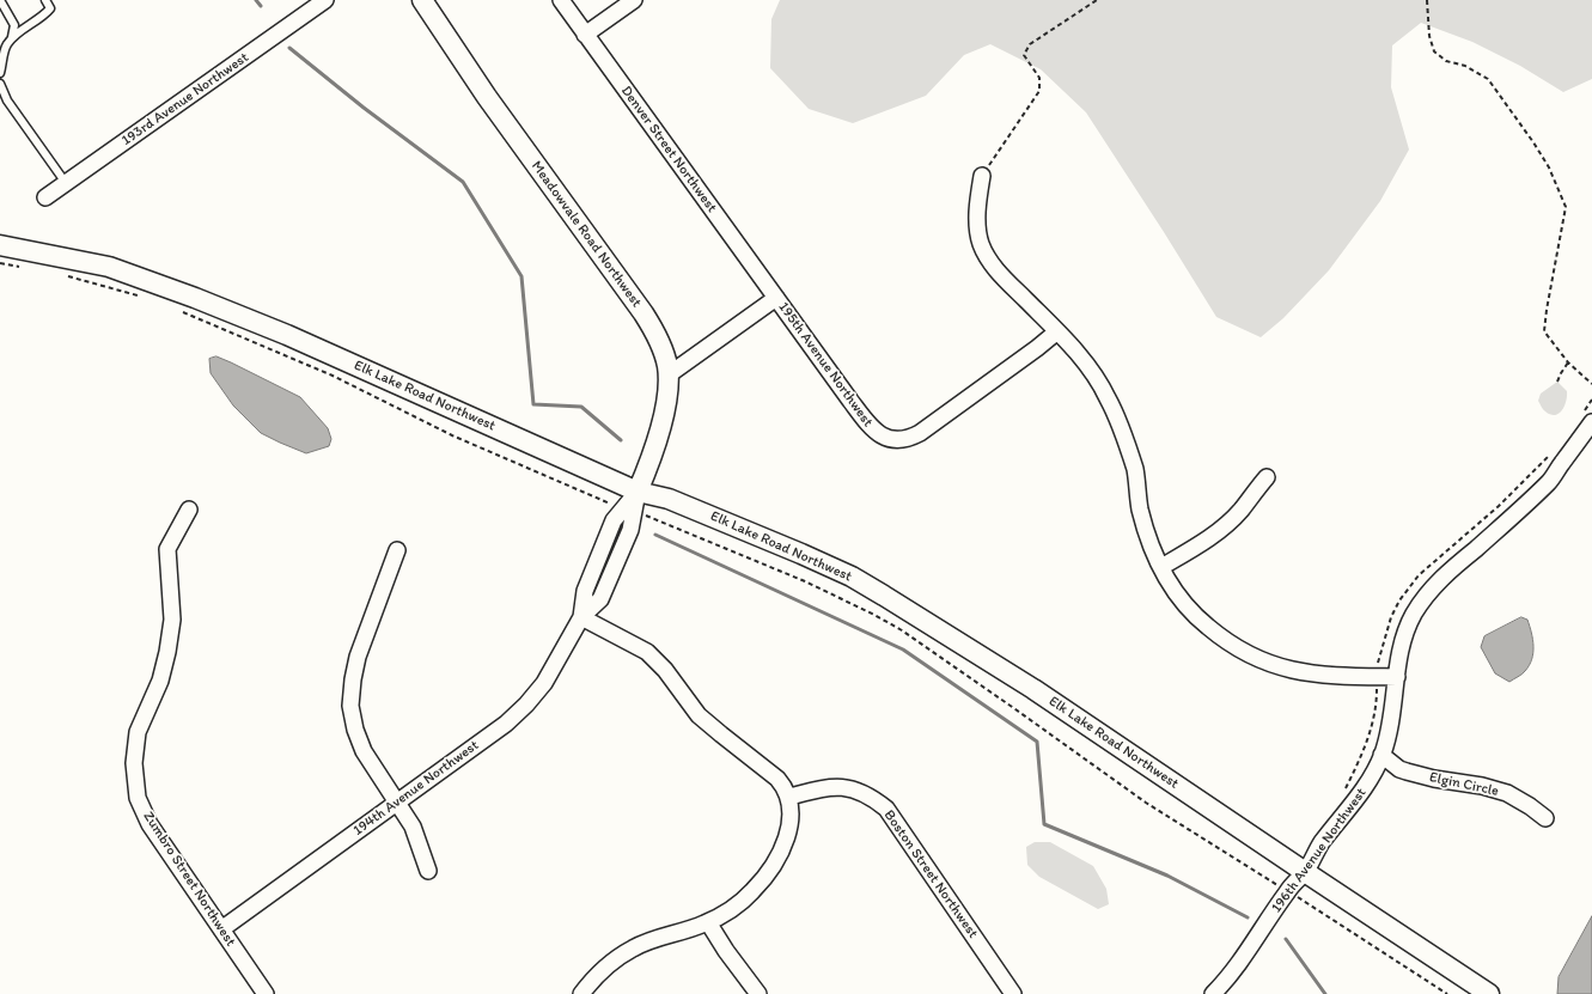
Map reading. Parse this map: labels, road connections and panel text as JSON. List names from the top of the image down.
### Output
{
  "streets": {
    "street": [
      "193rd Avenue Northwest",
      "Denver Street Northwest",
      "Meadowvale Road Northwest",
      "195th Avenue Northwest",
      "Elk Lake Road Northwest",
      "Elgin Circle",
      "194th Avenue Northwest",
      "196th Avenue Northwest",
      "Boston Street Northwest",
      "Zumbro Street Northwest"
    ]
  },
  "crossings": [
    ["Denver Street Northwest", "195th Avenue Northwest"],
    ["Meadowvale Road Northwest", "195th Avenue Northwest"],
    ["Meadowvale Road Northwest", "Elk Lake Road Northwest"],
    ["Meadowvale Road Northwest", "194th Avenue Northwest"],
    ["Elk Lake Road Northwest", "194th Avenue Northwest"],
    ["Elk Lake Road Northwest", "196th Avenue Northwest"],
    ["Elgin Circle", "196th Avenue Northwest"],
    ["194th Avenue Northwest", "Zumbro Street Northwest"]
  ]
}
